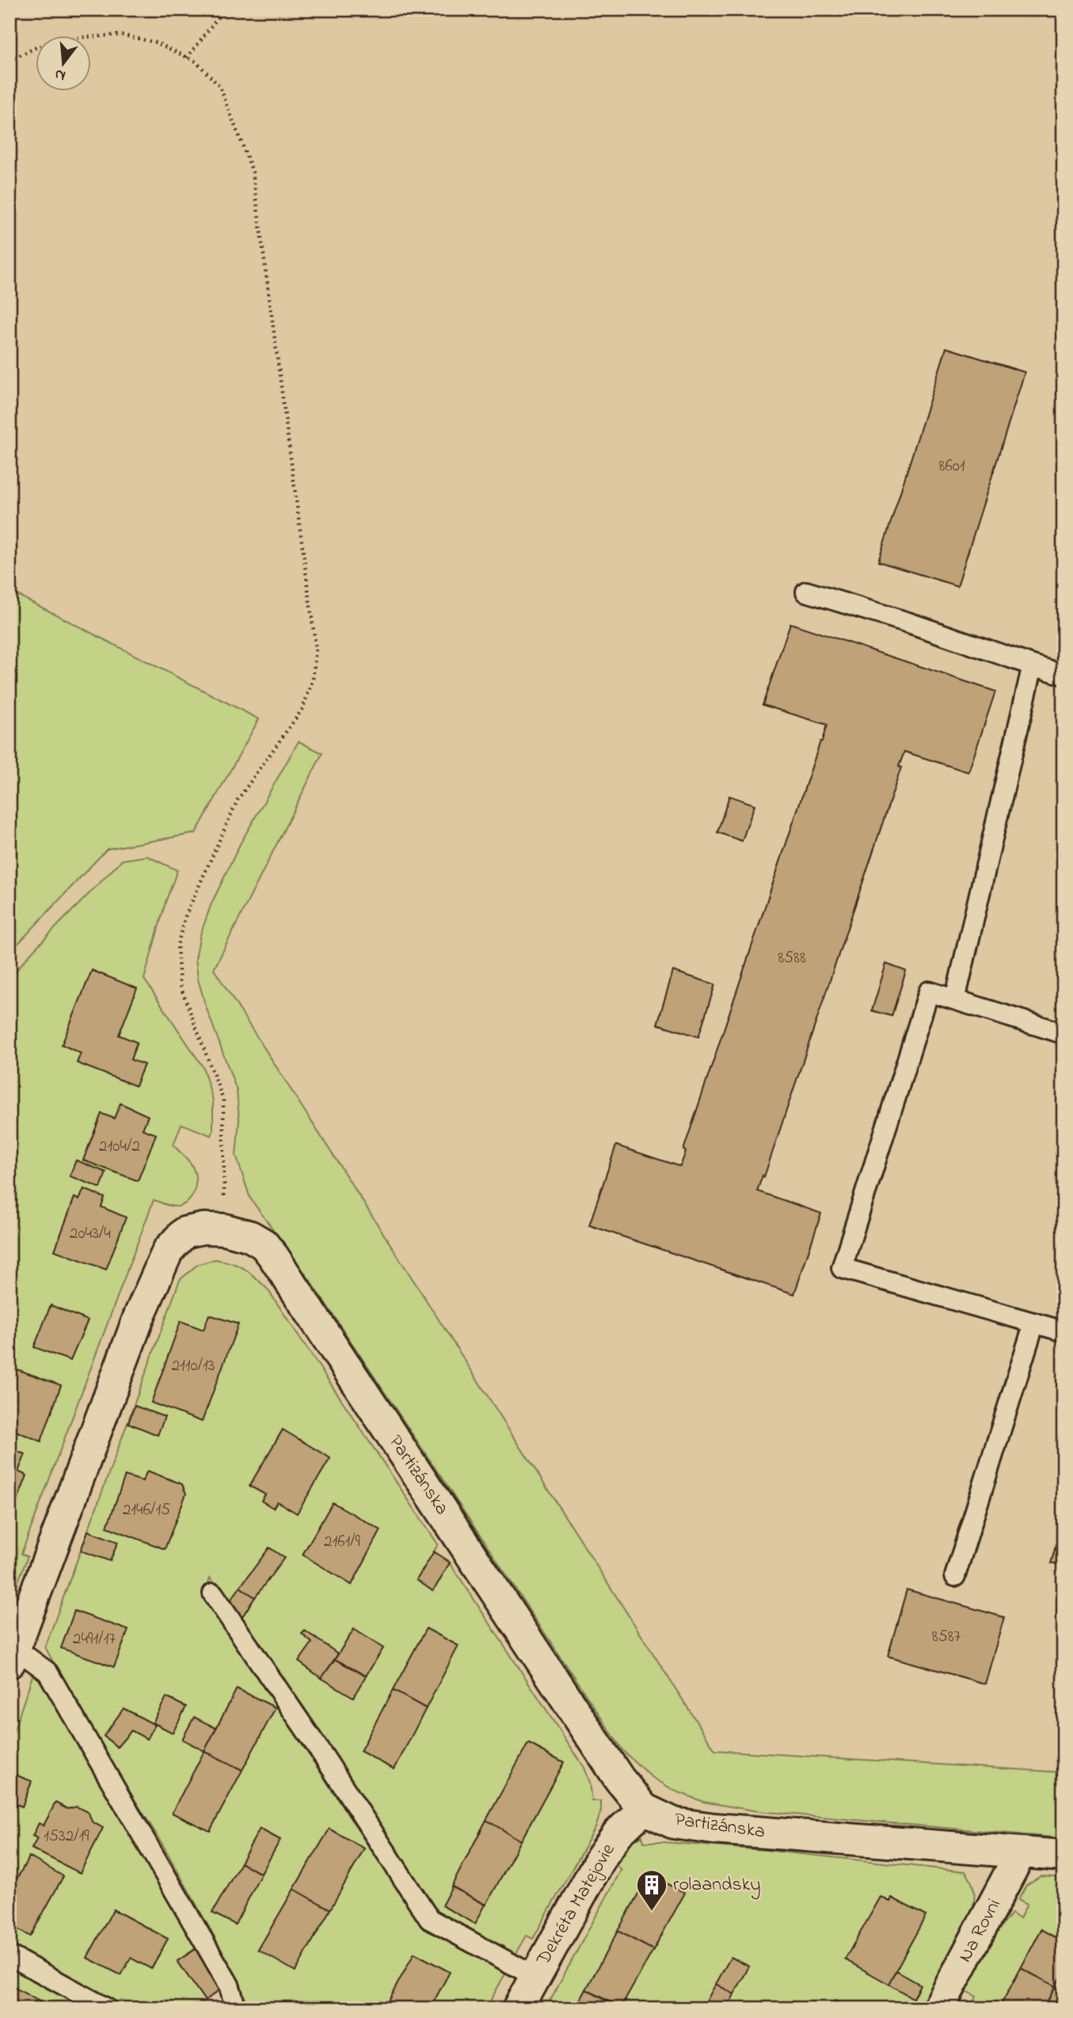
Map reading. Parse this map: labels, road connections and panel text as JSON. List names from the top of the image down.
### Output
{
  "streets": {
    "street": ["Partizánska", "Dekréta Matejovie", "Na Rovni"]
  },
  "crossings": [
    ["Partizánska", "Dekréta Matejovie"],
    ["Partizánska", "Na Rovni"]
  ],
  "places": {
    "building": ["rolaandsky"]
  },
  "house_numbers": [
    "8601",
    "8588",
    "2104/2",
    "2043/4",
    "2110/13",
    "2146/15",
    "2161/9",
    "8587",
    "2491/17",
    "1532/19"
  ],
  "north": "bottom"
}
